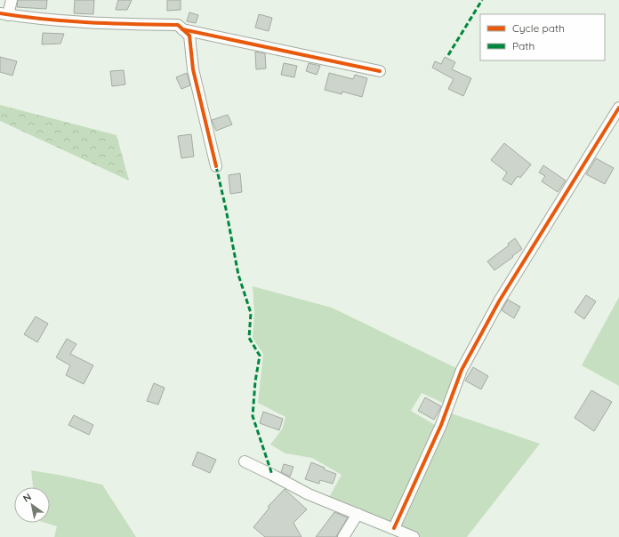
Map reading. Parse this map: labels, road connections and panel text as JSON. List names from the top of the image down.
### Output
{
  "legend": ["Cycle path", "Path"],
  "north": "top left"
}
